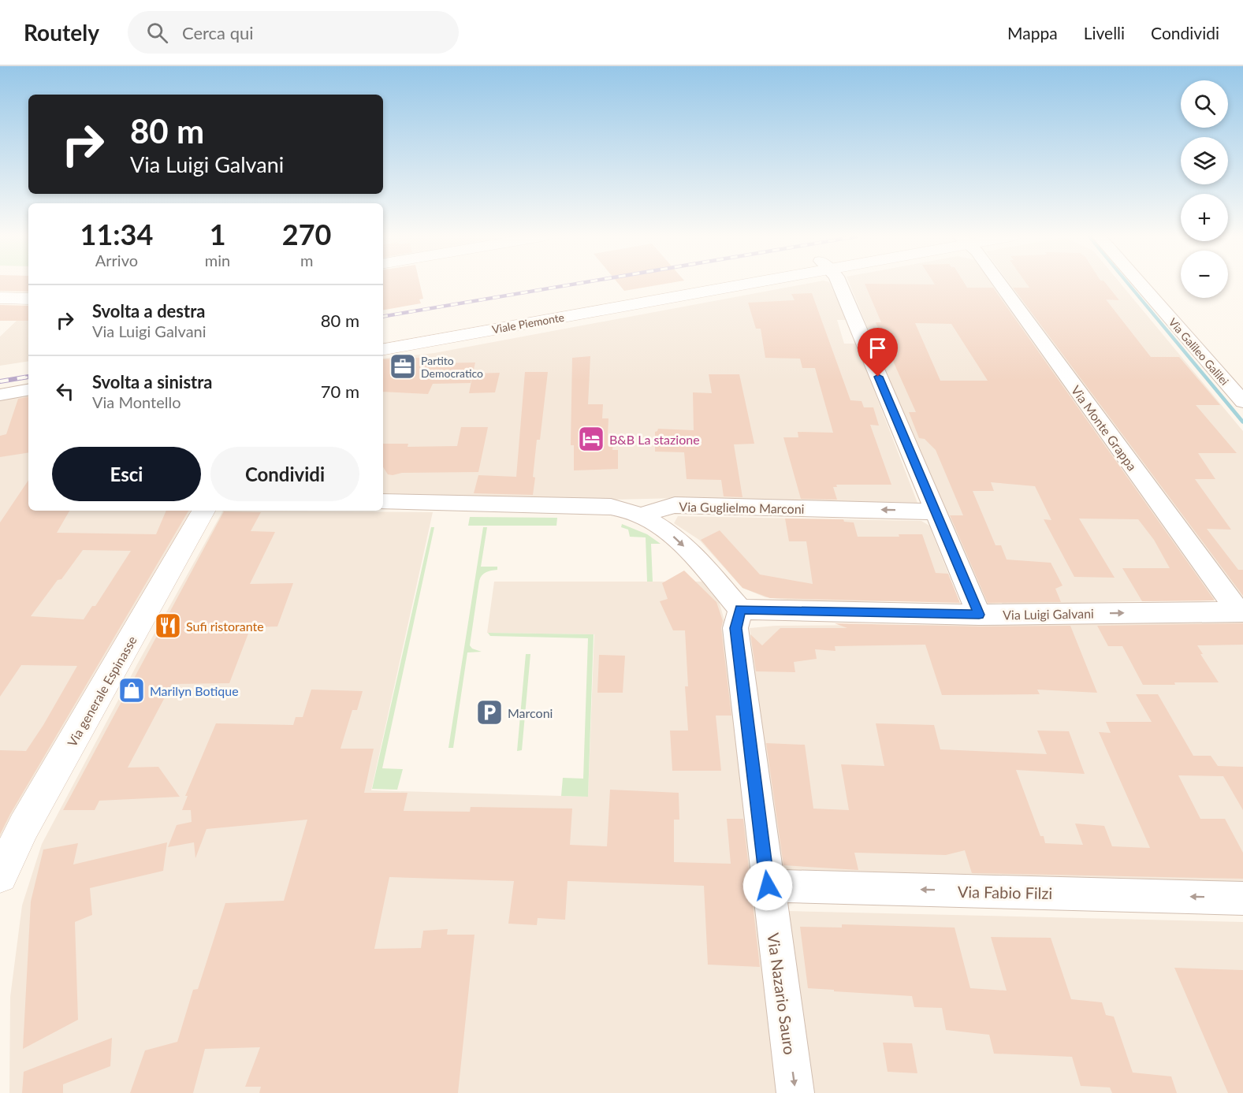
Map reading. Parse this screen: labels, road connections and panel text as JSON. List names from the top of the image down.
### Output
{
  "streets": {
    "street": [
      "Viale Piemonte",
      "Via Galileo Galilei",
      "Via Monte Grappa",
      "Via Guglielmo Marconi",
      "Via Luigi Galvani",
      "Via generale Espinasse",
      "Via Fabio Filzi",
      "Via Nazario Sauro"
    ]
  },
  "crossings": [
    ["Via Monte Grappa", "Via Luigi Galvani"],
    ["Via Luigi Galvani", "Via Nazario Sauro"],
    ["Via Fabio Filzi", "Via Nazario Sauro"]
  ],
  "one_way": [
    "Via Guglielmo Marconi",
    "Via Luigi Galvani",
    "Via Fabio Filzi",
    "Via Nazario Sauro"
  ],
  "places": {
    "office": ["Partito Democratico"],
    "hotel": ["B&B La stazione"],
    "restaurant": ["Sufi ristorante"],
    "shop": ["Marilyn Botique"],
    "parking": ["Marconi"]
  },
  "page": {
    "header": "Routely",
    "search": "Cerca qui",
    "nav": ["Mappa", "Livelli", "Condividi"],
    "map_buttons": ["+", "−"],
    "turn": ["80 m", "Via Luigi Galvani"],
    "eta": [
      "11:34",
      "Arrivo",
      "1",
      "min",
      "270",
      "m"
    ],
    "list": [
      {
        "name": "Svolta a destra",
        "note": "Via Luigi Galvani",
        "value": "80 m"
      },
      {
        "name": "Svolta a sinistra",
        "note": "Via Montello",
        "value": "70 m"
      }
    ],
    "buttons": ["Esci", "Condividi"]
  }
}
